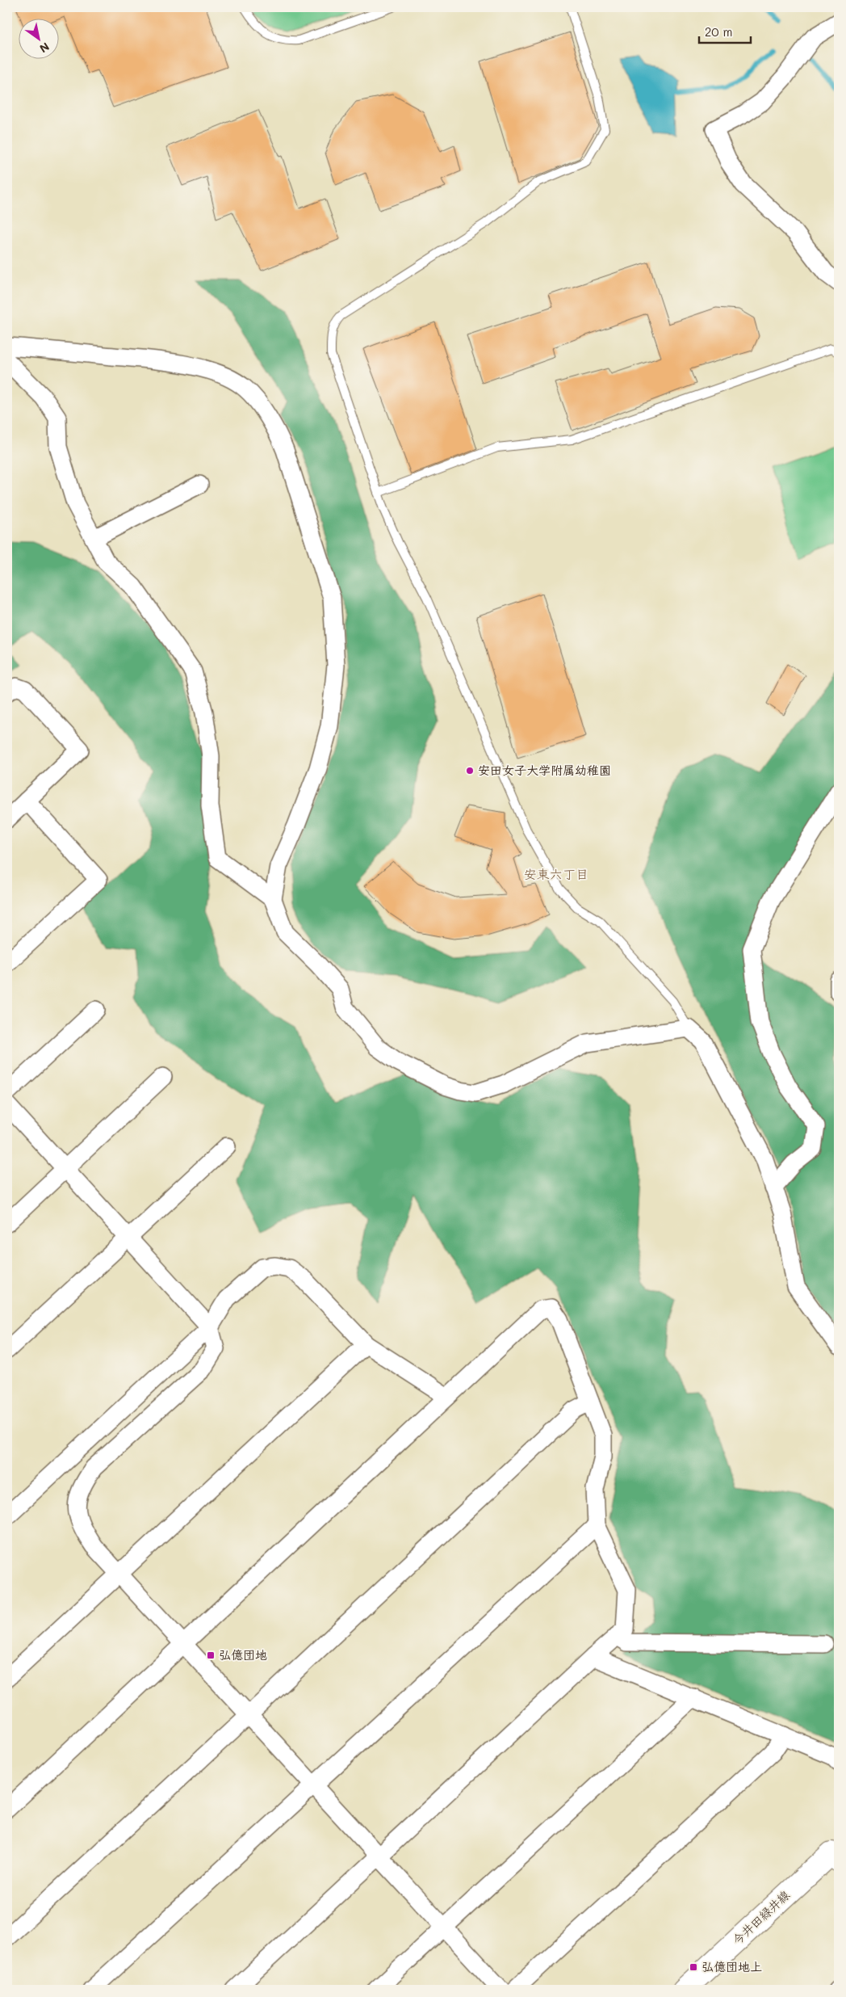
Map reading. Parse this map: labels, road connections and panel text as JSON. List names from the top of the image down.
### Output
{
  "streets": {
    "main road": ["今井田緑井線"]
  },
  "districts": ["安東六丁目"],
  "places": {
    "other": ["安田女子大学附属幼稚園"],
    "transit": ["弘億団地", "弘億団地上"]
  },
  "scale_bar": "20 m",
  "north": "bottom right"
}
